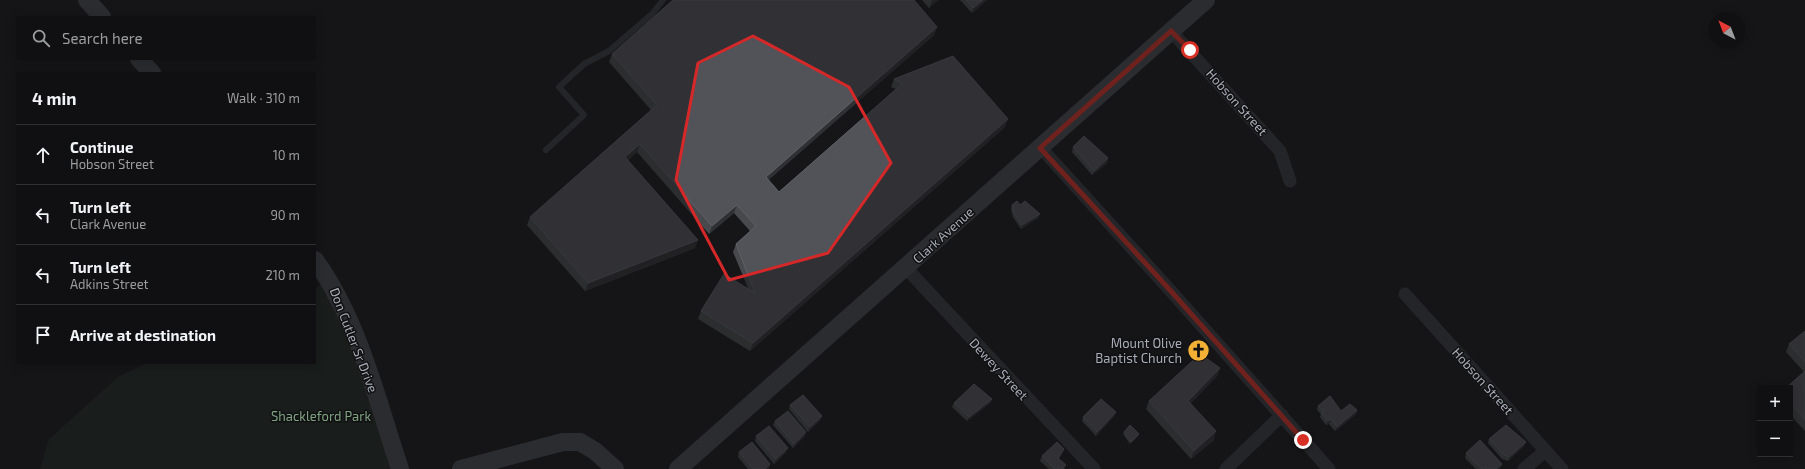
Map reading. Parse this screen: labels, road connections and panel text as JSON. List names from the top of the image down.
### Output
{
  "streets": {
    "street": [
      "Hobson Street",
      "Clark Avenue",
      "Don Cutler Sr Drive",
      "Dewey Street"
    ]
  },
  "crossings": [
    ["Hobson Street", "Clark Avenue"],
    ["Clark Avenue", "Dewey Street"]
  ],
  "parks": ["Shackleford Park"],
  "places": {
    "church": ["Mount Olive Baptist Church"]
  },
  "north": "top left",
  "page": {
    "search": "Search here",
    "heading": ["4 min", "Walk · 310 m"],
    "list": [
      ["Continue", "Hobson Street", "10 m"],
      ["Turn left", "Clark Avenue", "90 m"],
      ["Turn left", "Adkins Street", "210 m"],
      "Arrive at destination"
    ],
    "map_buttons": ["+", "−"]
  }
}
